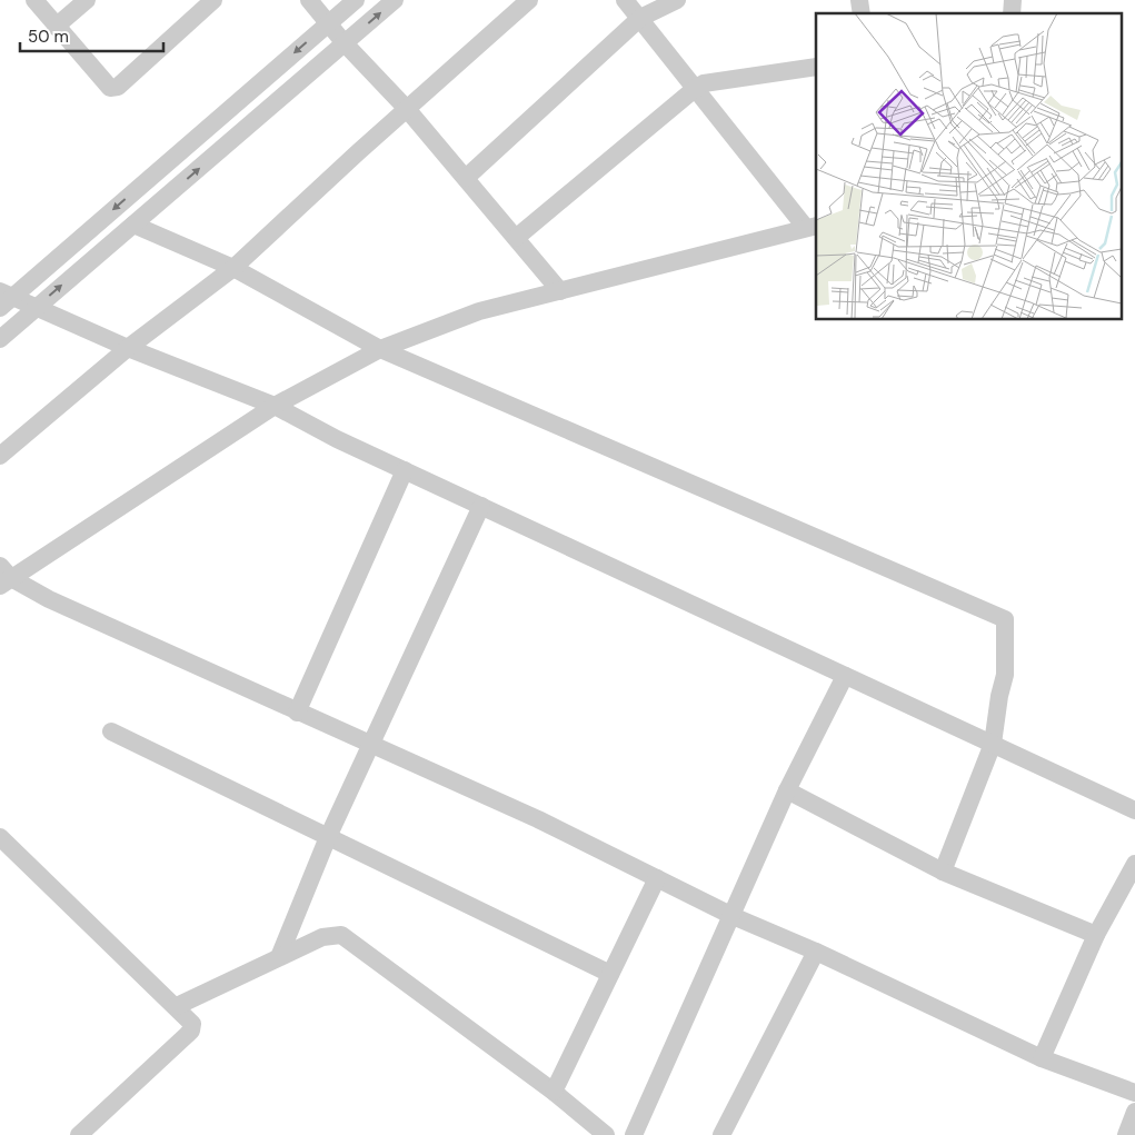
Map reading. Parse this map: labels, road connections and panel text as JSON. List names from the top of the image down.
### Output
{
  "scale_bar": "50 m"
}
